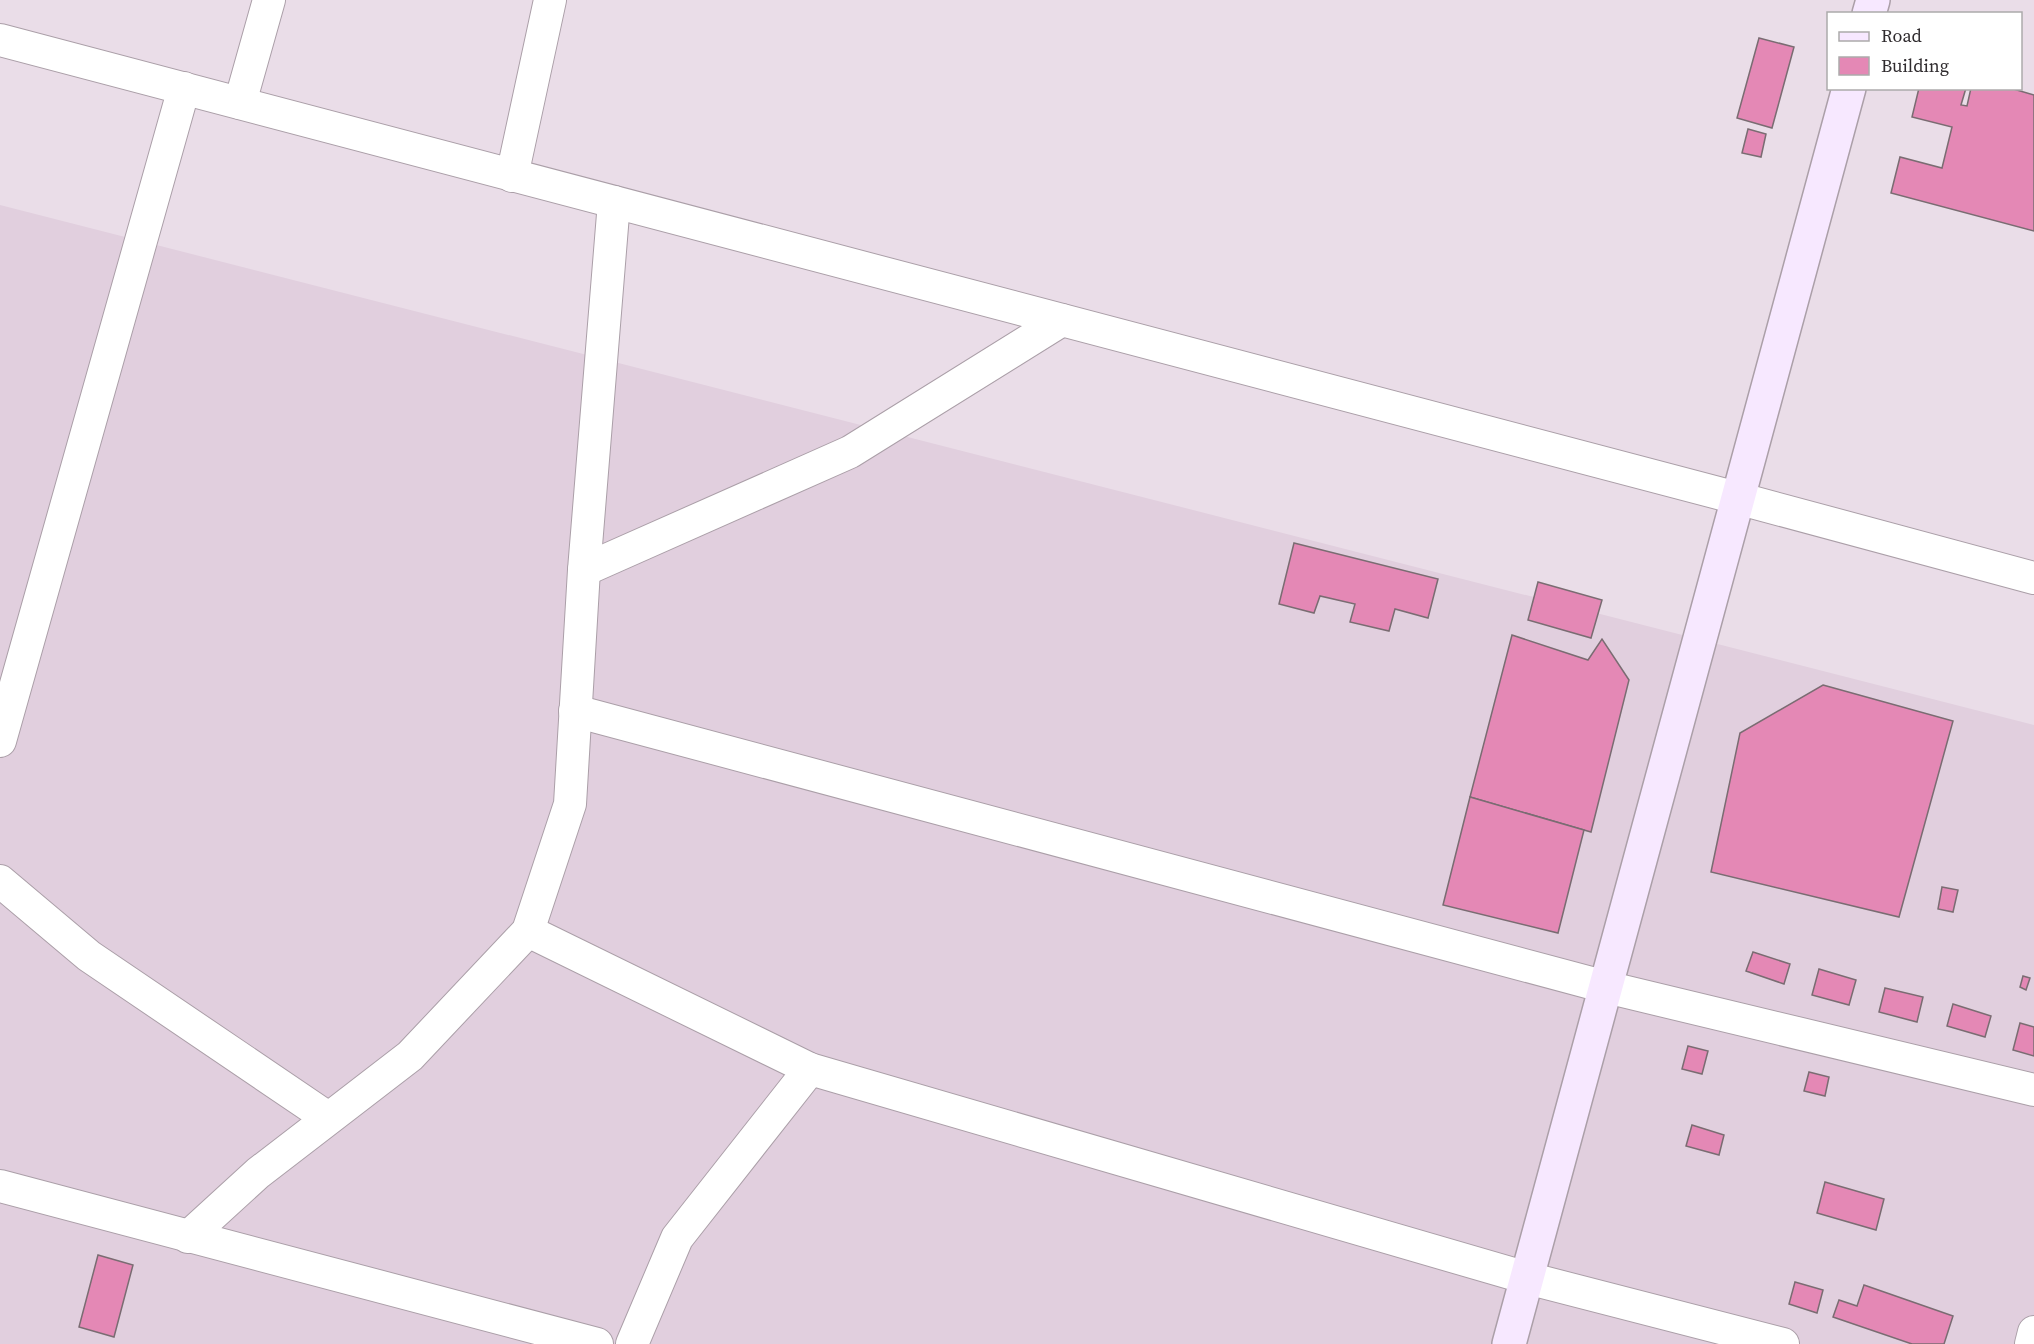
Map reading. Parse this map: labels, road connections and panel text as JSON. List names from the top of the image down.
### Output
{
  "legend": ["Road", "Building"]
}
